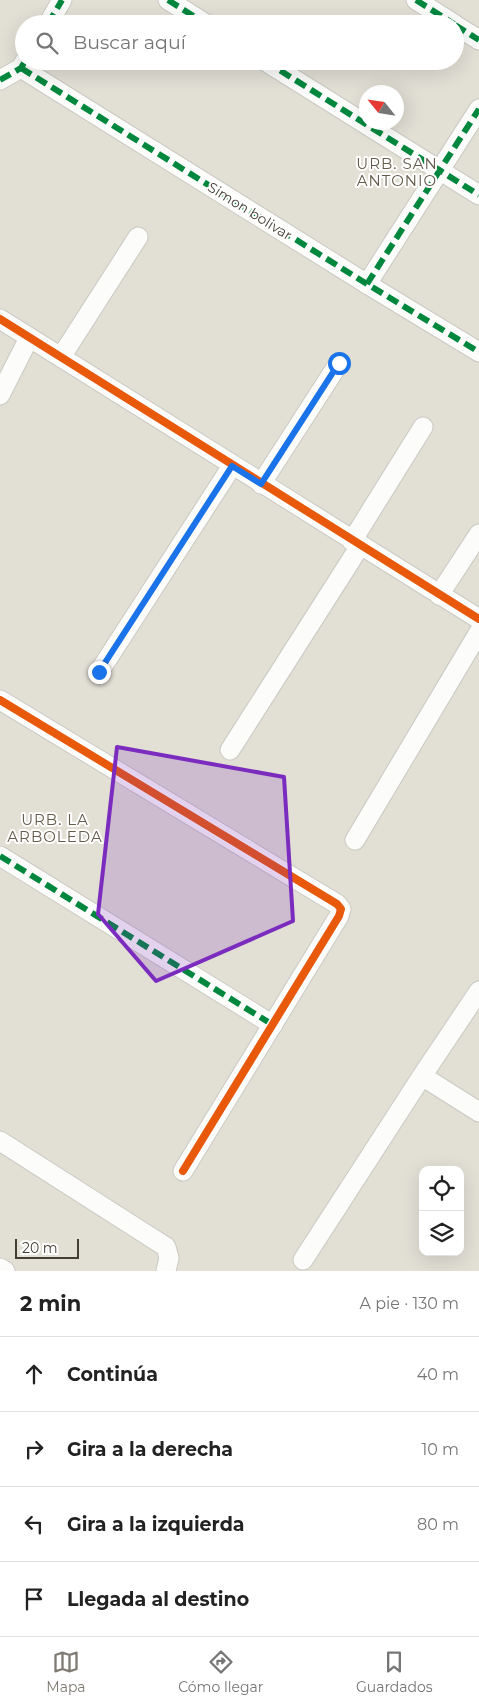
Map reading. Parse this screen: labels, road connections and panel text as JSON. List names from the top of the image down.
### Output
{
  "streets": {
    "street": ["Simon bolivar"]
  },
  "districts": ["URB. SAN ANTONIO", "URB. LA ARBOLEDA"],
  "scale_bar": "20 m",
  "north": "top left",
  "page": {
    "search": "Buscar aquí",
    "scale": "20 m",
    "heading": ["2 min", "A pie · 130 m"],
    "list": [
      ["Continúa", "40 m"],
      ["Gira a la derecha", "10 m"],
      ["Gira a la izquierda", "80 m"],
      "Llegada al destino"
    ],
    "nav": ["Mapa", "Cómo llegar", "Guardados"]
  }
}
